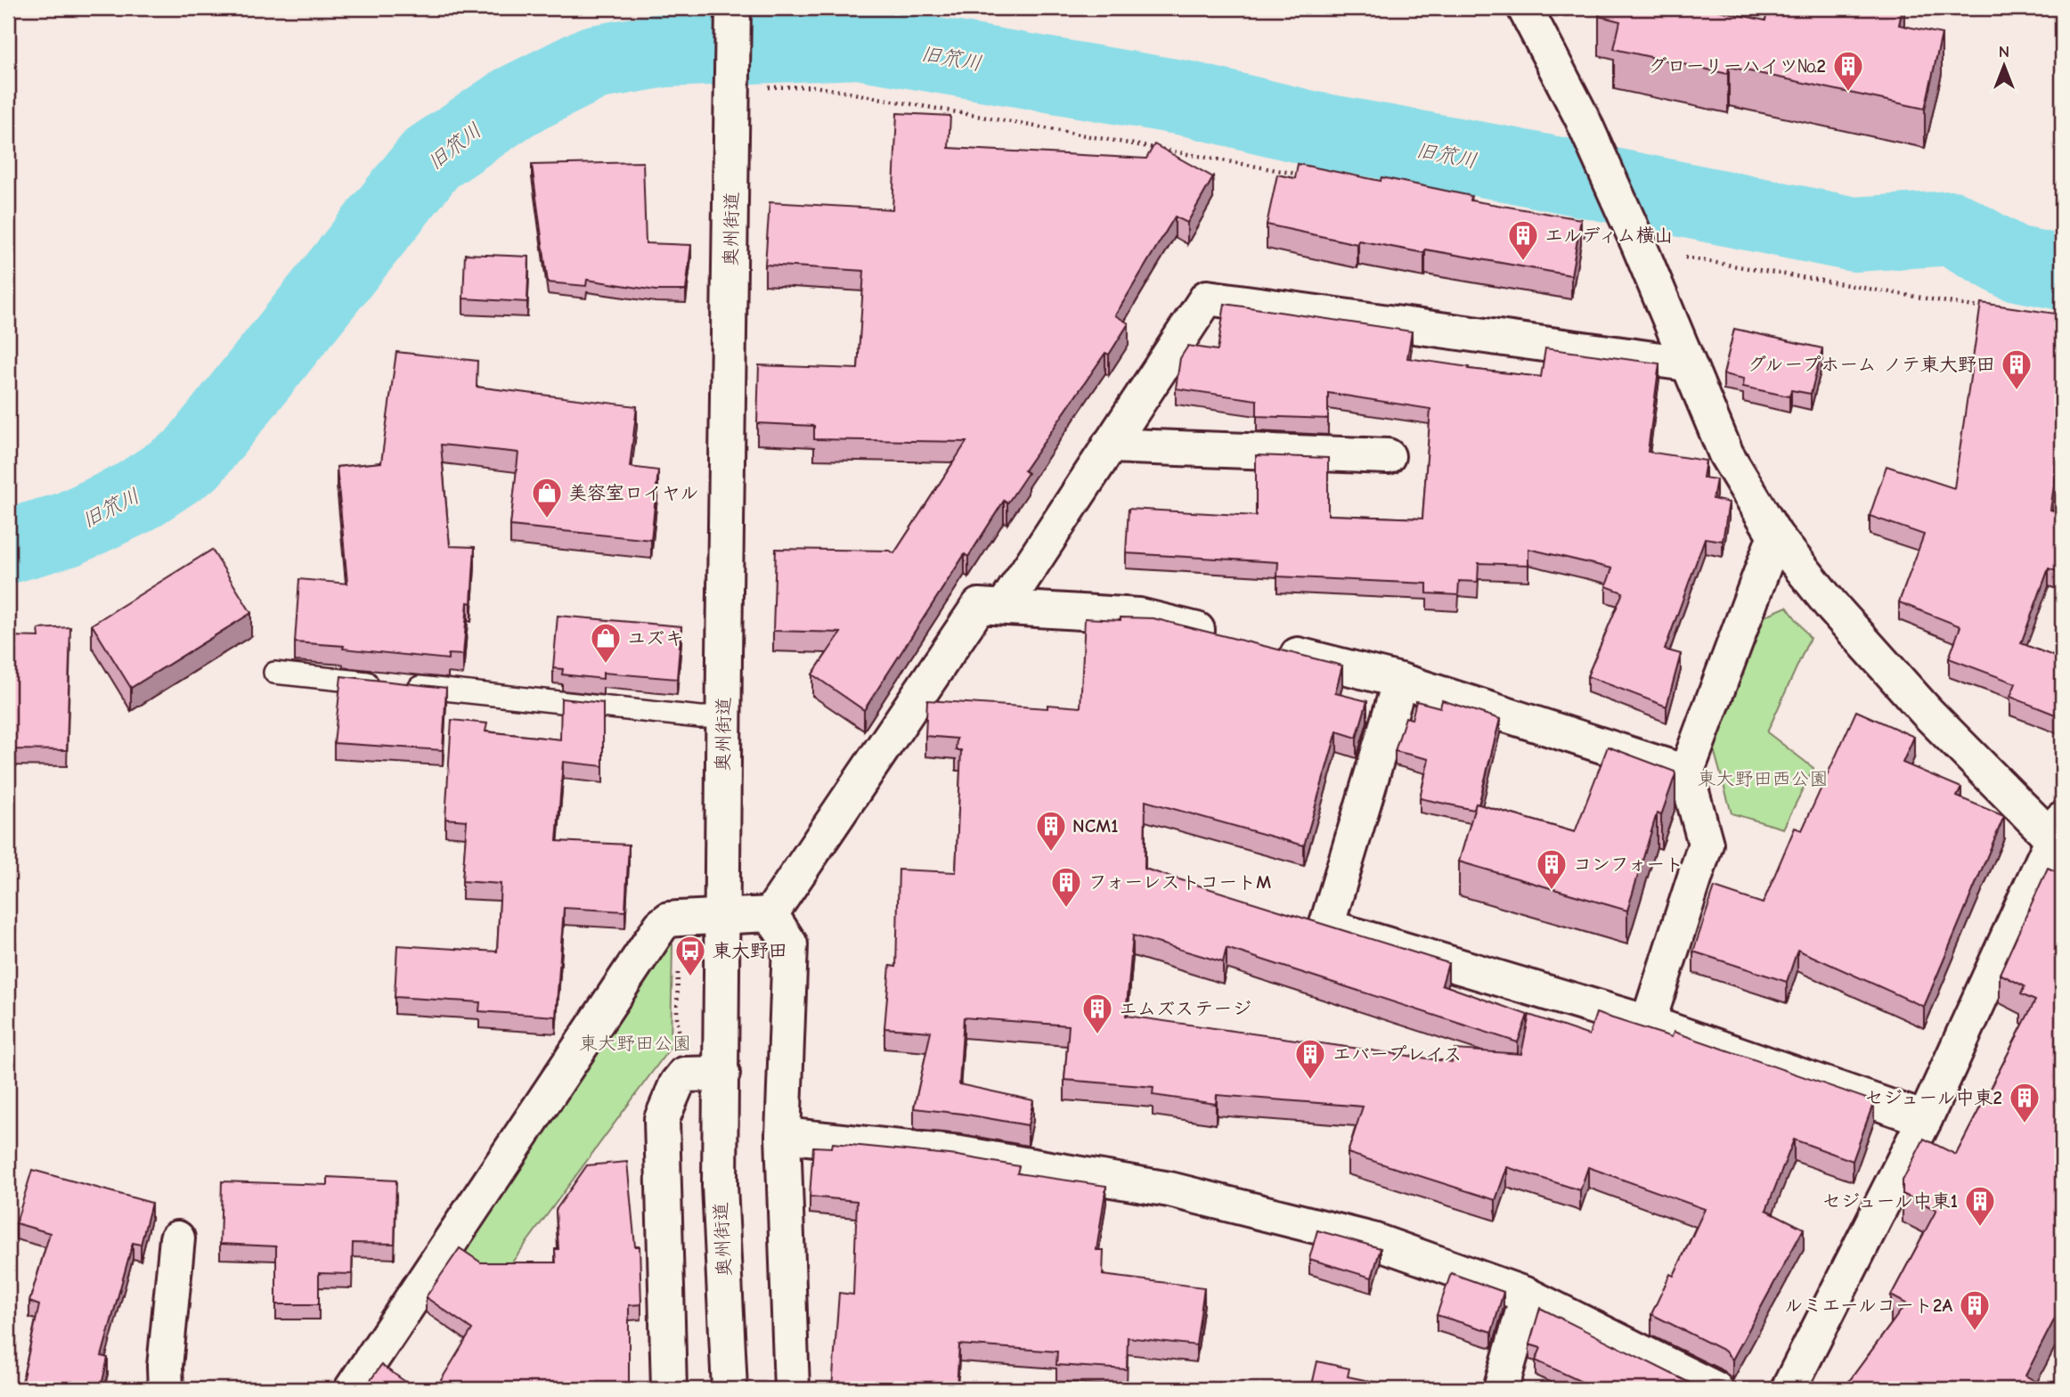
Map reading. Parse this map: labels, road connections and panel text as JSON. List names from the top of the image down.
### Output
{
  "streets": {
    "street": ["奥州街道"]
  },
  "water": ["旧笊川"],
  "parks": ["東大野田西公園", "東大野田公園"],
  "places": {
    "building": [
      "グローリーハイツ№2",
      "エルディム横山",
      "グループホーム ノテ東大野田",
      "NCM1",
      "コンフォート",
      "フォーレストコートM",
      "エムズステージ",
      "エバープレイス",
      "セジュール中東2",
      "セジュール中東1",
      "ルミエールコート2A"
    ],
    "shop": ["美容室ロイヤル", "ユズキ"],
    "bus stop": ["東大野田"]
  },
  "north": "top"
}
